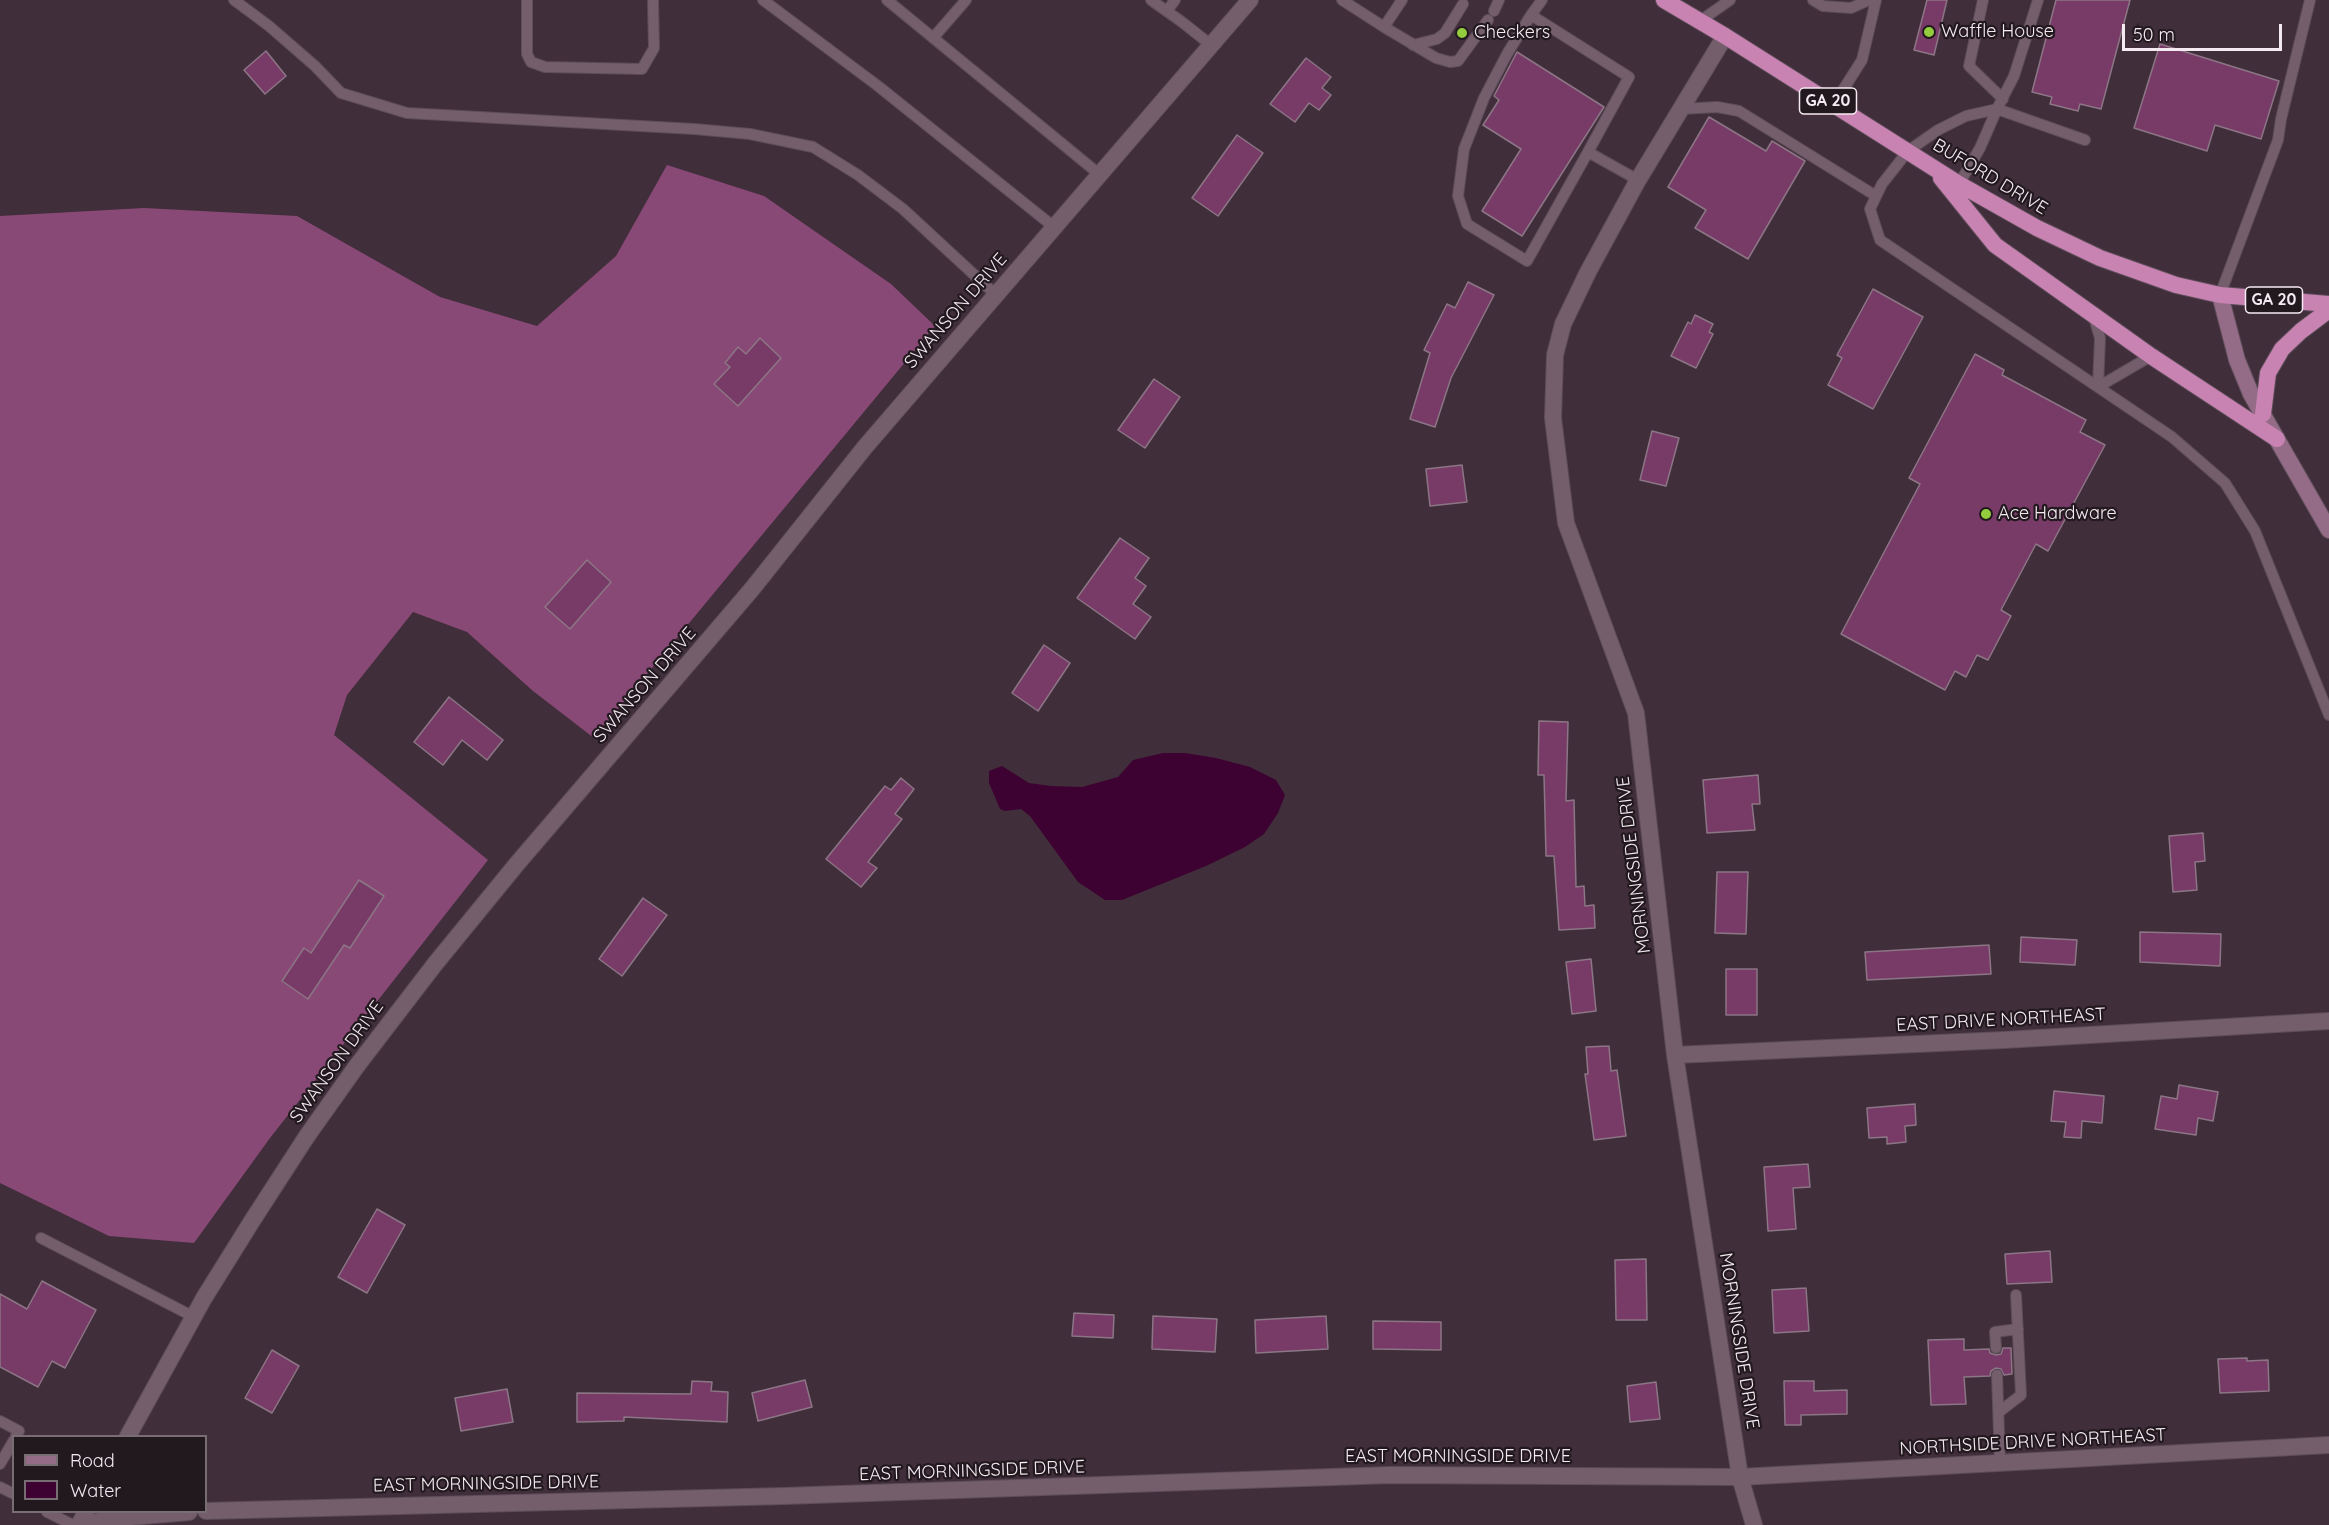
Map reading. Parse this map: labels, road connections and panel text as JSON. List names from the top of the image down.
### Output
{
  "streets": {
    "highway": ["GA 20", "BUFORD DRIVE"],
    "street": [
      "SWANSON DRIVE",
      "MORNINGSIDE DRIVE",
      "EAST DRIVE NORTHEAST",
      "NORTHSIDE DRIVE NORTHEAST",
      "EAST MORNINGSIDE DRIVE"
    ]
  },
  "crossings": [
    ["MORNINGSIDE DRIVE", "EAST DRIVE NORTHEAST"],
    ["MORNINGSIDE DRIVE", "NORTHSIDE DRIVE NORTHEAST"],
    ["MORNINGSIDE DRIVE", "EAST MORNINGSIDE DRIVE"],
    ["NORTHSIDE DRIVE NORTHEAST", "EAST MORNINGSIDE DRIVE"]
  ],
  "places": ["Waffle House", "Checkers", "Ace Hardware"],
  "legend": ["Road", "Water"],
  "scale_bar": "50 m"
}
